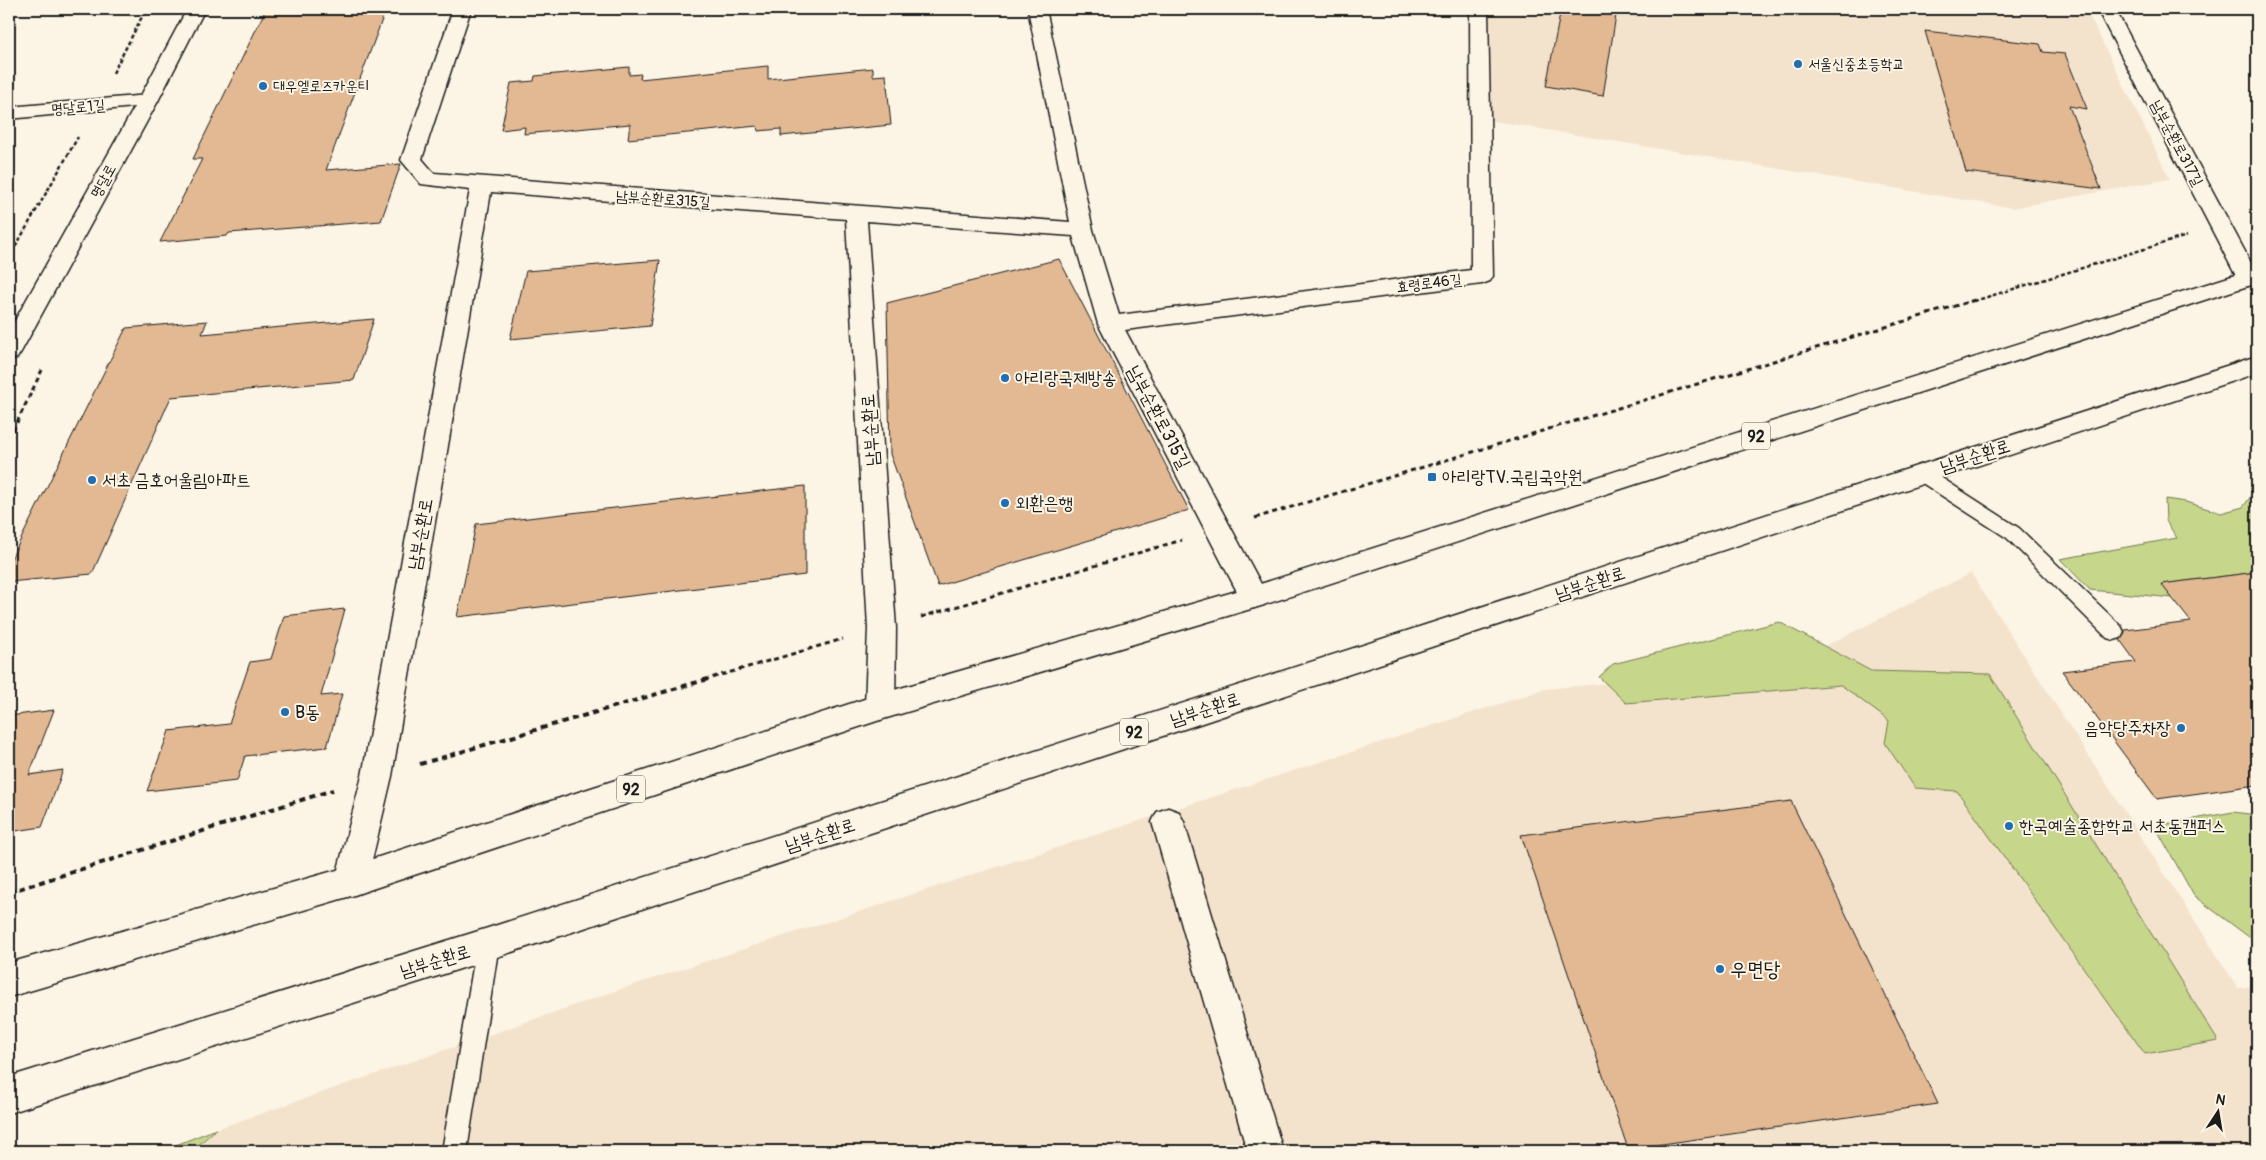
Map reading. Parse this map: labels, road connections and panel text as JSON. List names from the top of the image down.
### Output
{
  "streets": {
    "street": [
      "명달로1길",
      "남부순환로317길",
      "명달로",
      "남부순환로315길",
      "효령로46길",
      "남부순환로",
      "92"
    ]
  },
  "crossings": [
    ["명달로1길", "명달로"],
    ["남부순환로317길", "92"],
    ["남부순환로315길", "효령로46길"],
    ["남부순환로315길", "남부순환로"],
    ["남부순환로315길", "92"],
    ["남부순환로", "92"]
  ],
  "places": {
    "other": [
      "서울신중초등학교",
      "대우엘로즈카운티",
      "아리랑국제방송",
      "서초 금호어울림아파트",
      "외환은행",
      "B동",
      "음악당주차장",
      "한국예술종합학교 서초동캠퍼스",
      "우면당"
    ],
    "transit": ["아리랑TV.국립국악원"]
  },
  "north": "top"
}
